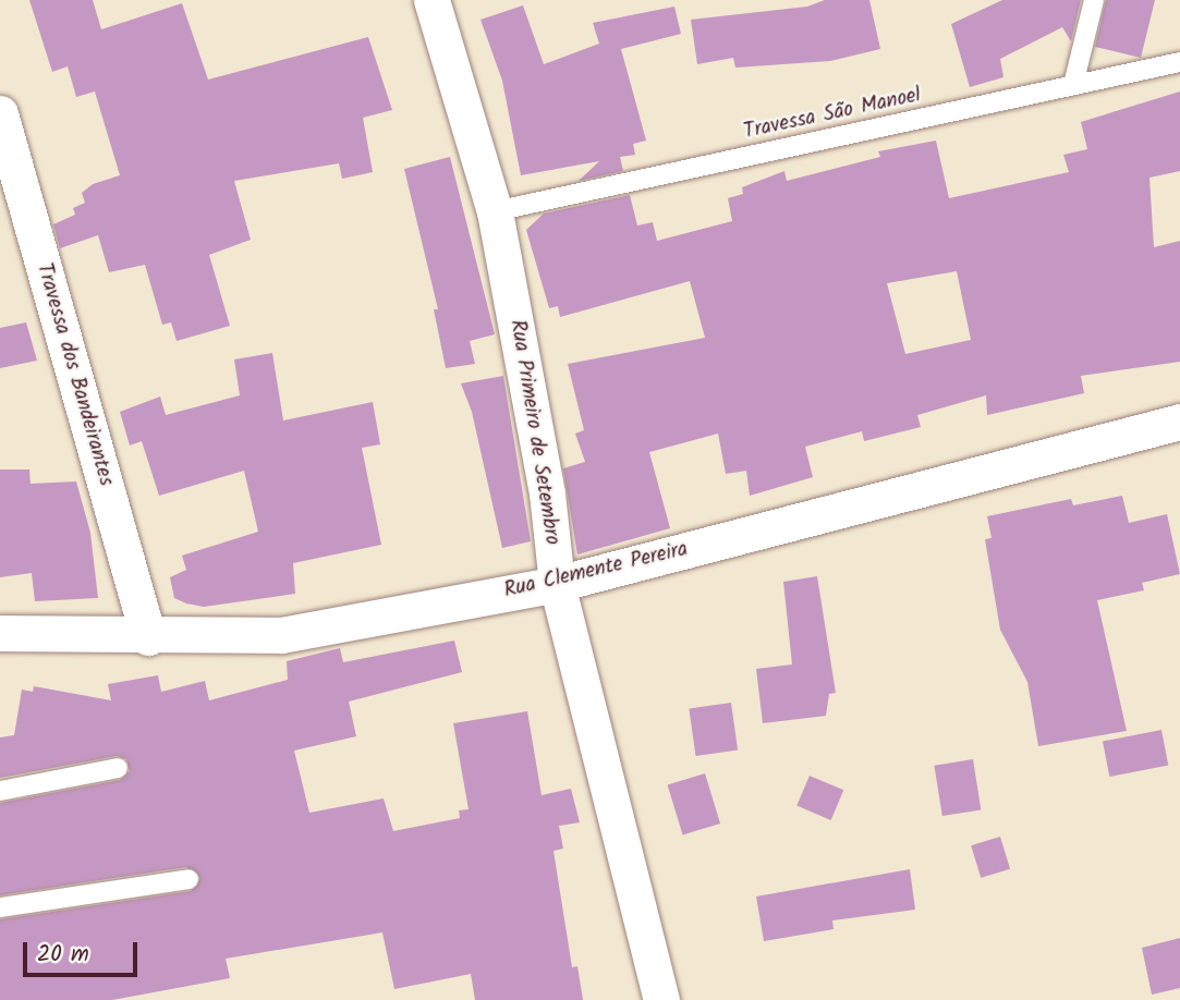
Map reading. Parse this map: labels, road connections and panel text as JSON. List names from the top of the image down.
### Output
{
  "streets": {
    "street": ["Travessa dos Bandeirantes", "Rua Primeiro de Setembro", "Rua Clemente Pereira"],
    "lane": ["Travessa São Manoel"]
  },
  "crossings": [
    ["Travessa São Manoel", "Rua Primeiro de Setembro"],
    ["Travessa dos Bandeirantes", "Rua Clemente Pereira"],
    ["Rua Primeiro de Setembro", "Rua Clemente Pereira"]
  ],
  "scale_bar": "20 m"
}
